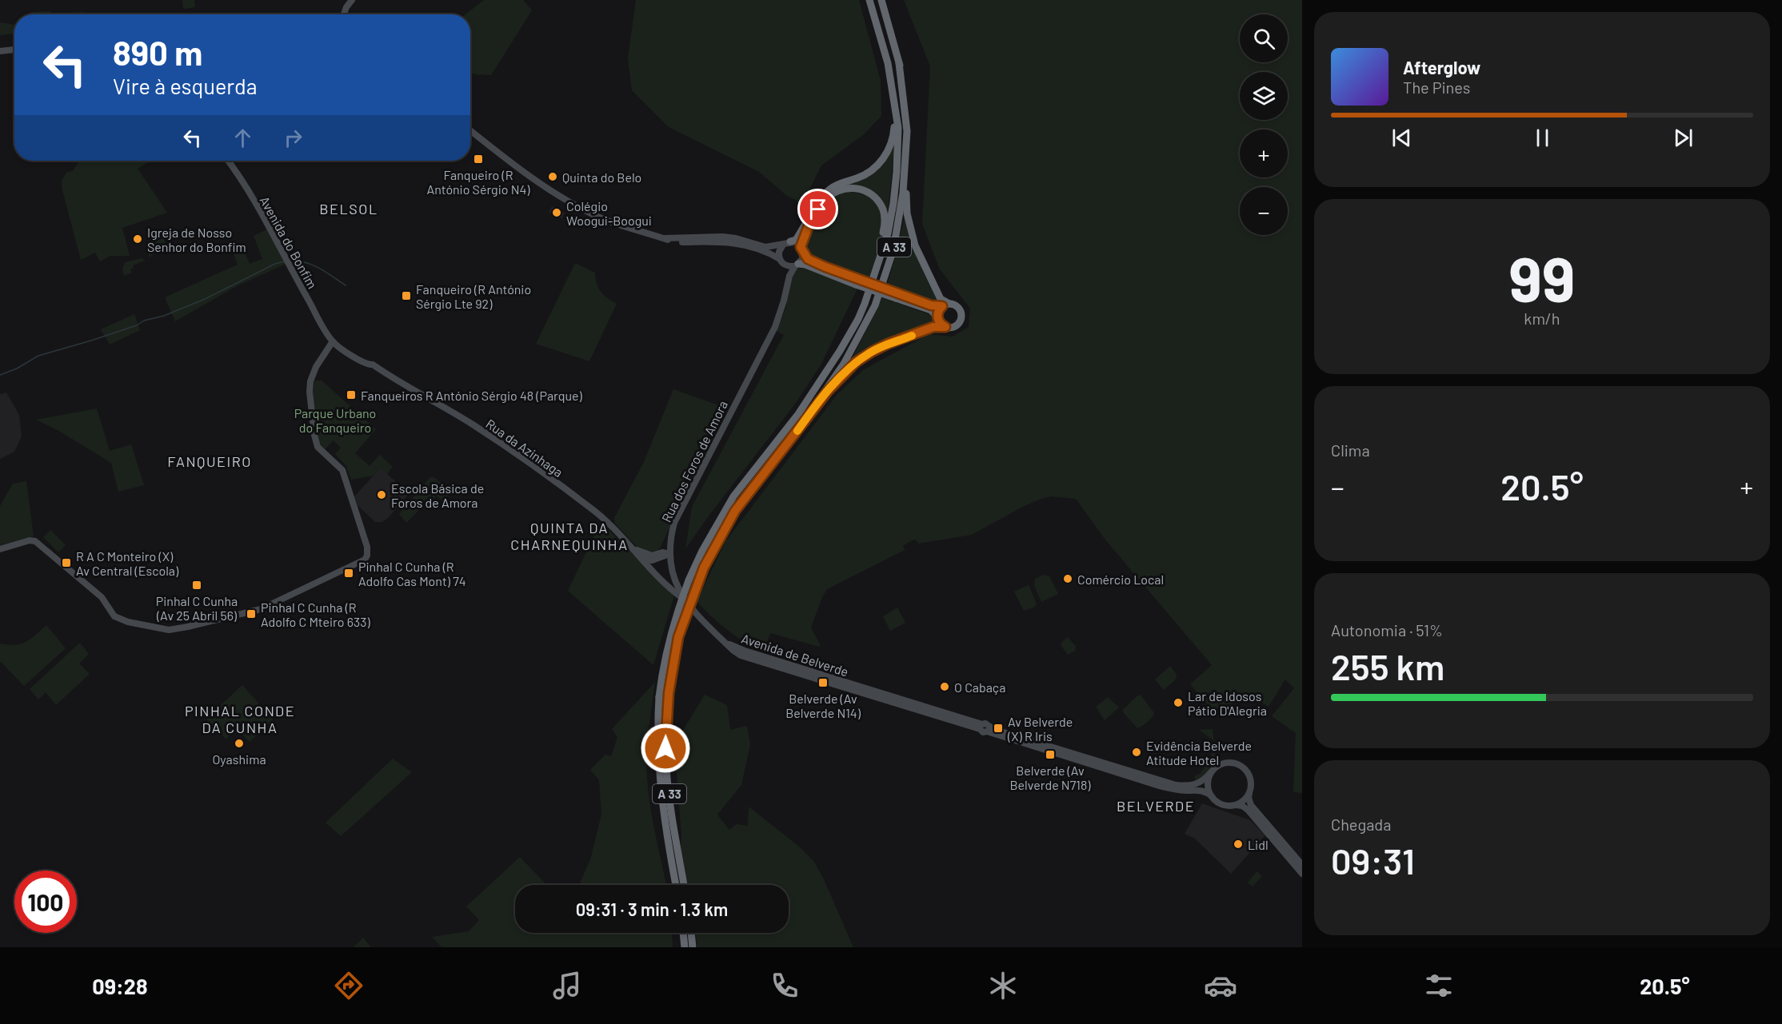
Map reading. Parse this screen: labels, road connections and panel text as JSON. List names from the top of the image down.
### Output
{
  "streets": {
    "highway": ["A 33"],
    "main road": [
      "Avenida do Bonfim",
      "Rua da Azinhaga",
      "Rua dos Foros de Amora",
      "Avenida de Belverde"
    ]
  },
  "crossings": [
    ["Avenida do Bonfim", "Rua da Azinhaga"],
    ["Rua da Azinhaga", "Rua dos Foros de Amora"],
    ["Rua dos Foros de Amora", "Avenida de Belverde"]
  ],
  "districts": [
    "BELSOL",
    "FANQUEIRO",
    "QUINTA DA CHARNEQUINHA",
    "PINHAL CONDE DA CUNHA",
    "BELVERDE"
  ],
  "parks": ["Parque Urbano do Fanqueiro"],
  "places": {
    "transit": [
      "Fanqueiro (R António Sérgio N4)",
      "Fanqueiro (R António Sérgio Lte 92)",
      "Fanqueiros R António Sérgio 48 (Parque)",
      "R A C Monteiro (X) Av Central (Escola)",
      "Pinhal C Cunha (R Adolfo Cas Mont) 74",
      "Pinhal C Cunha (Av 25 Abril 56)",
      "Pinhal C Cunha (R Adolfo C Mteiro 633)",
      "Belverde (Av Belverde N14)",
      "Av Belverde (X) R Iris",
      "Belverde (Av Belverde N718)"
    ],
    "other": [
      "Quinta do Belo",
      "Colégio Woogui-Boogui",
      "Igreja de Nosso Senhor do Bonfim",
      "Escola Básica de Foros de Amora",
      "Comércio Local",
      "O Cabaça",
      "Lar de Idosos Pátio D'Alegria",
      "Oyashima",
      "Evidência Belverde Atitude Hotel",
      "Lidl"
    ]
  },
  "page": {
    "map_buttons": ["+", "−"],
    "turn": ["890 m", "Vire à esquerda"],
    "song": ["Afterglow", "The Pines"],
    "tile": [
      ["99", "km/h"],
      "Clima",
      ["Autonomia · 51%", "255 km"],
      ["Chegada", "09:31"]
    ],
    "heat": ["−", "20.5°", "+"],
    "limit": "100",
    "trip": "09:31 · 3 min · 1.3 km",
    "tabs": ["09:28", "20.5°"]
  }
}
